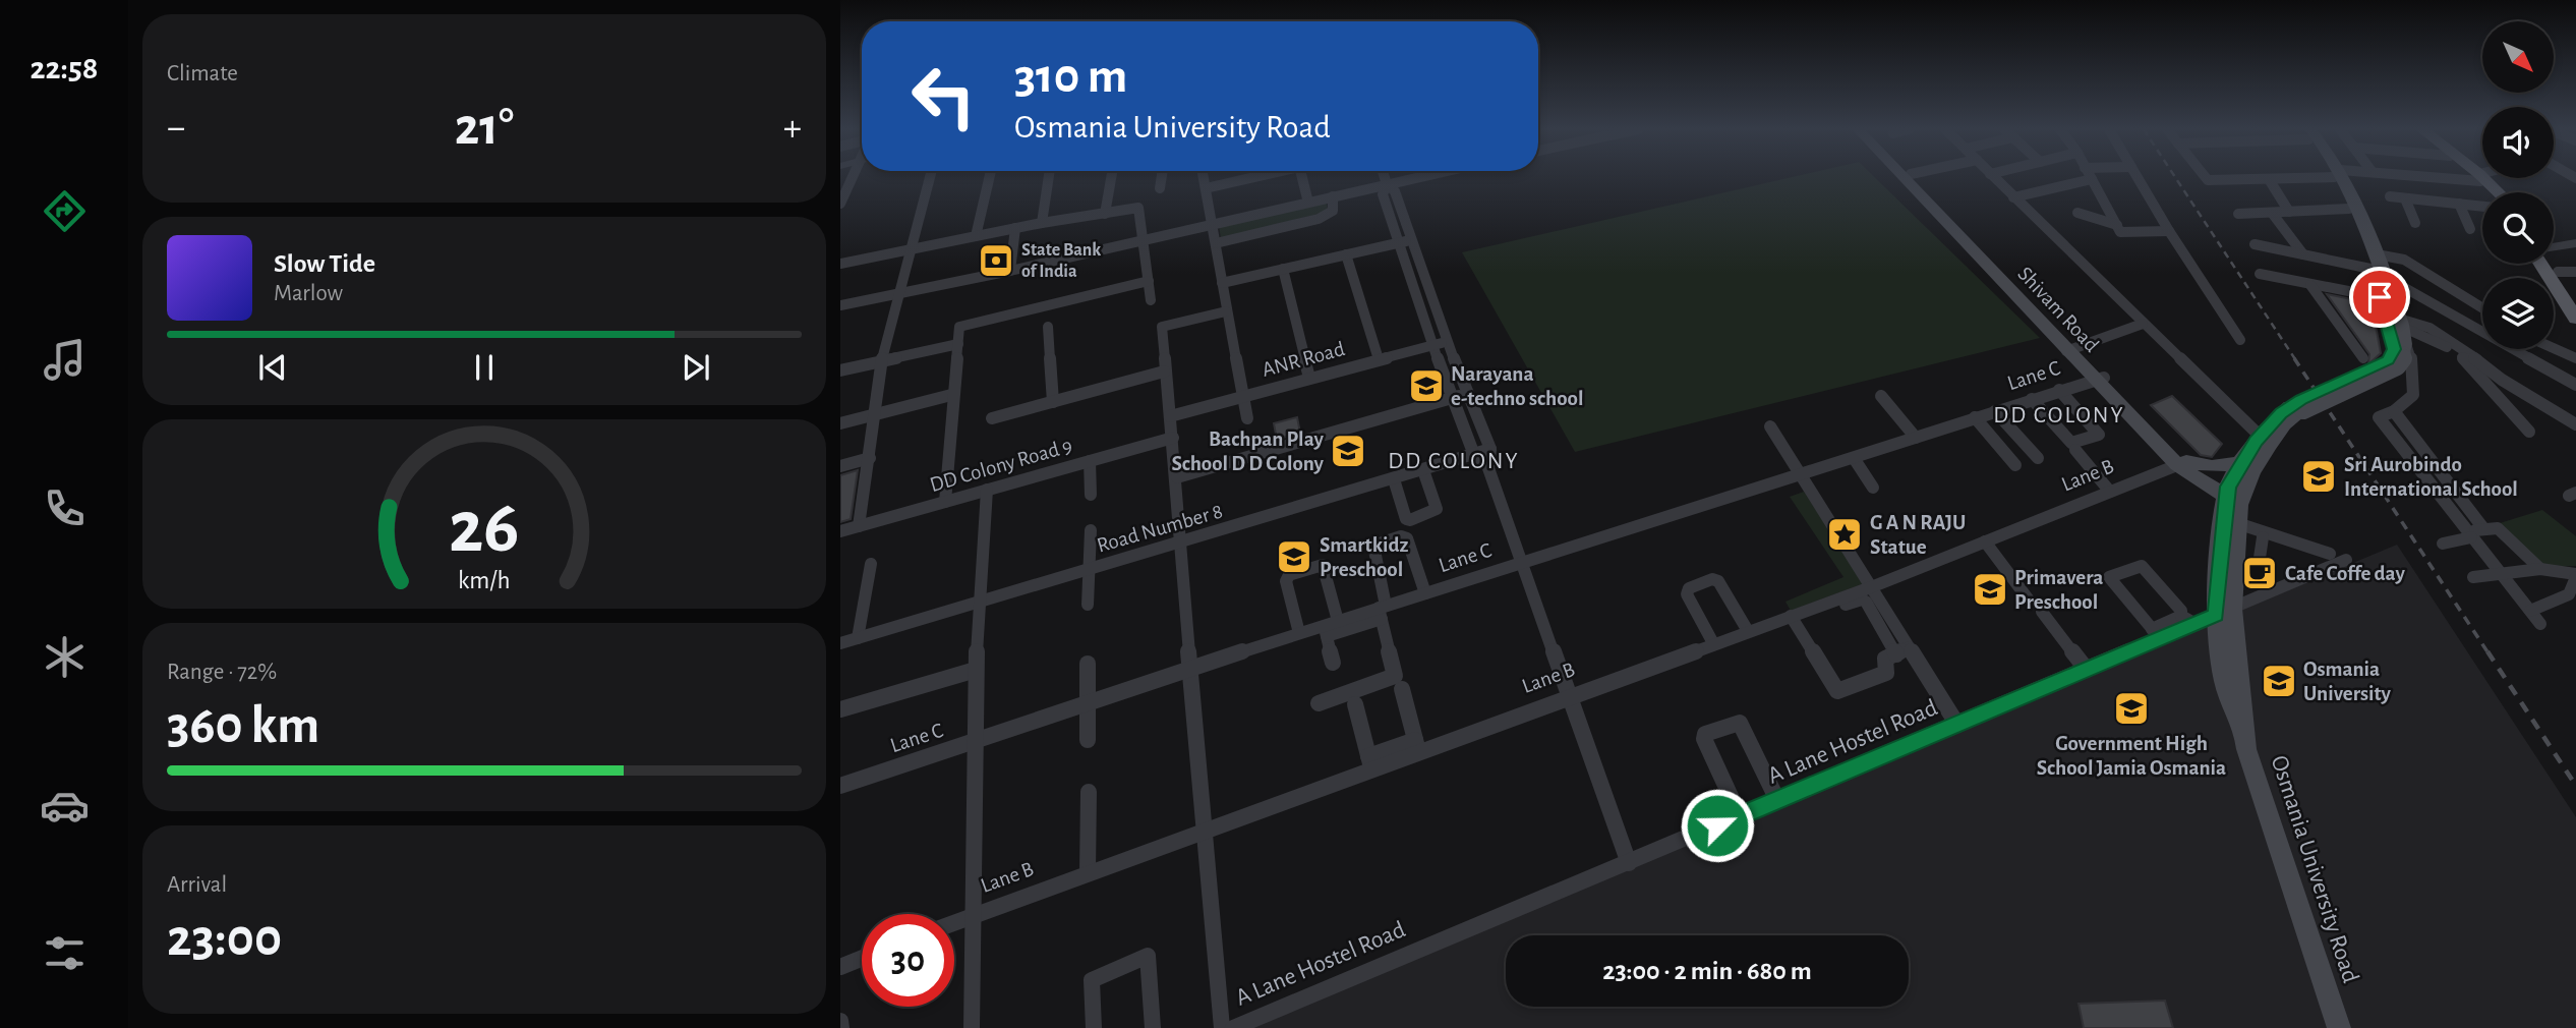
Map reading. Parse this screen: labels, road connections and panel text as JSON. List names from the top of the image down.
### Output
{
  "streets": {
    "main road": ["Shivam Road", "Osmania University Road"],
    "street": [
      "ANR Road",
      "Lane C",
      "DD Colony Road 9",
      "Lane B",
      "Road Number 8",
      "A Lane Hostel Road"
    ]
  },
  "crossings": [
    ["Shivam Road", "Lane C"],
    ["Shivam Road", "Lane B"],
    ["Shivam Road", "Osmania University Road"],
    ["A Lane Hostel Road", "Osmania University Road"]
  ],
  "districts": ["DD COLONY", "DD COLONY"],
  "places": {
    "bank": ["State Bank of India"],
    "school or university": [
      "Narayana e-techno school",
      "Bachpan Play School D D Colony",
      "Sri Aurobindo International School",
      "Smartkidz Preschool",
      "Primavera Preschool",
      "Osmania University",
      "Government High School Jamia Osmania"
    ],
    "place": ["G A N RAJU Statue"],
    "cafe": ["Cafe Coffe day"]
  },
  "north": "bottom right",
  "page": {
    "tabs": "22:58",
    "tile": [
      "Climate",
      ["Range · 72%", "360 km"],
      ["Arrival", "23:00"]
    ],
    "turn": ["310 m", "Osmania University Road"],
    "heat": ["−", "21°", "+"],
    "song": ["Slow Tide", "Marlow"],
    "limit": "30",
    "trip": "23:00 · 2 min · 680 m",
    "gauge": ["26", "km/h"]
  }
}
